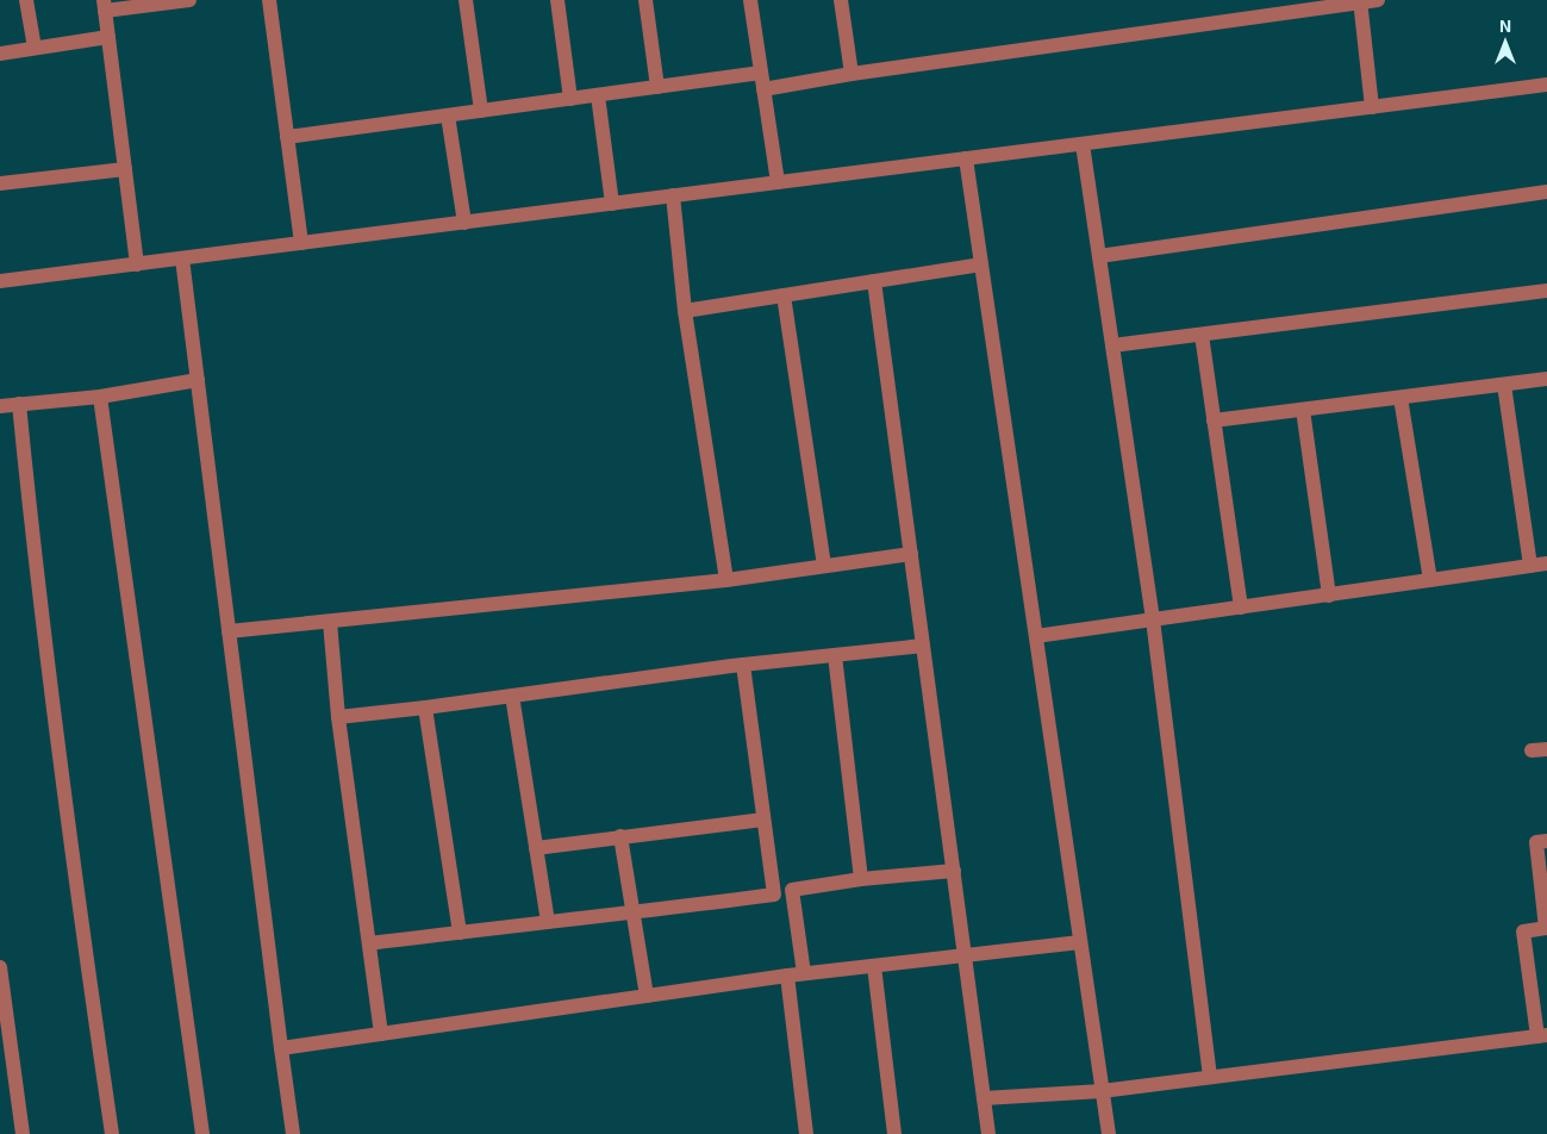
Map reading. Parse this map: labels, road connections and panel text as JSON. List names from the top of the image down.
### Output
{
  "north": "top"
}
